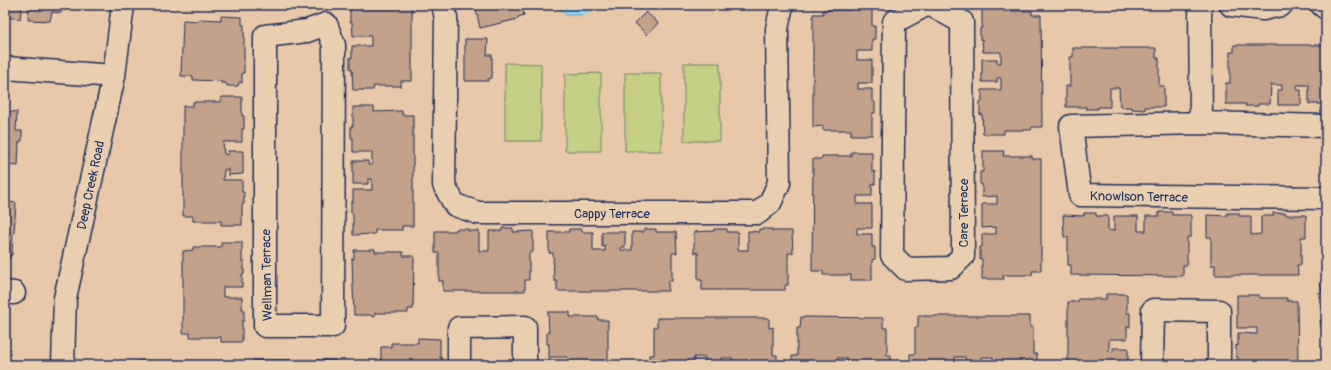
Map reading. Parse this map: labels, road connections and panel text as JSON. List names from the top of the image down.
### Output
{
  "streets": {
    "street": [
      "Deep Creek Road",
      "Knowlson Terrace",
      "Cappy Terrace",
      "Care Terrace",
      "Wellman Terrace"
    ]
  }
}
